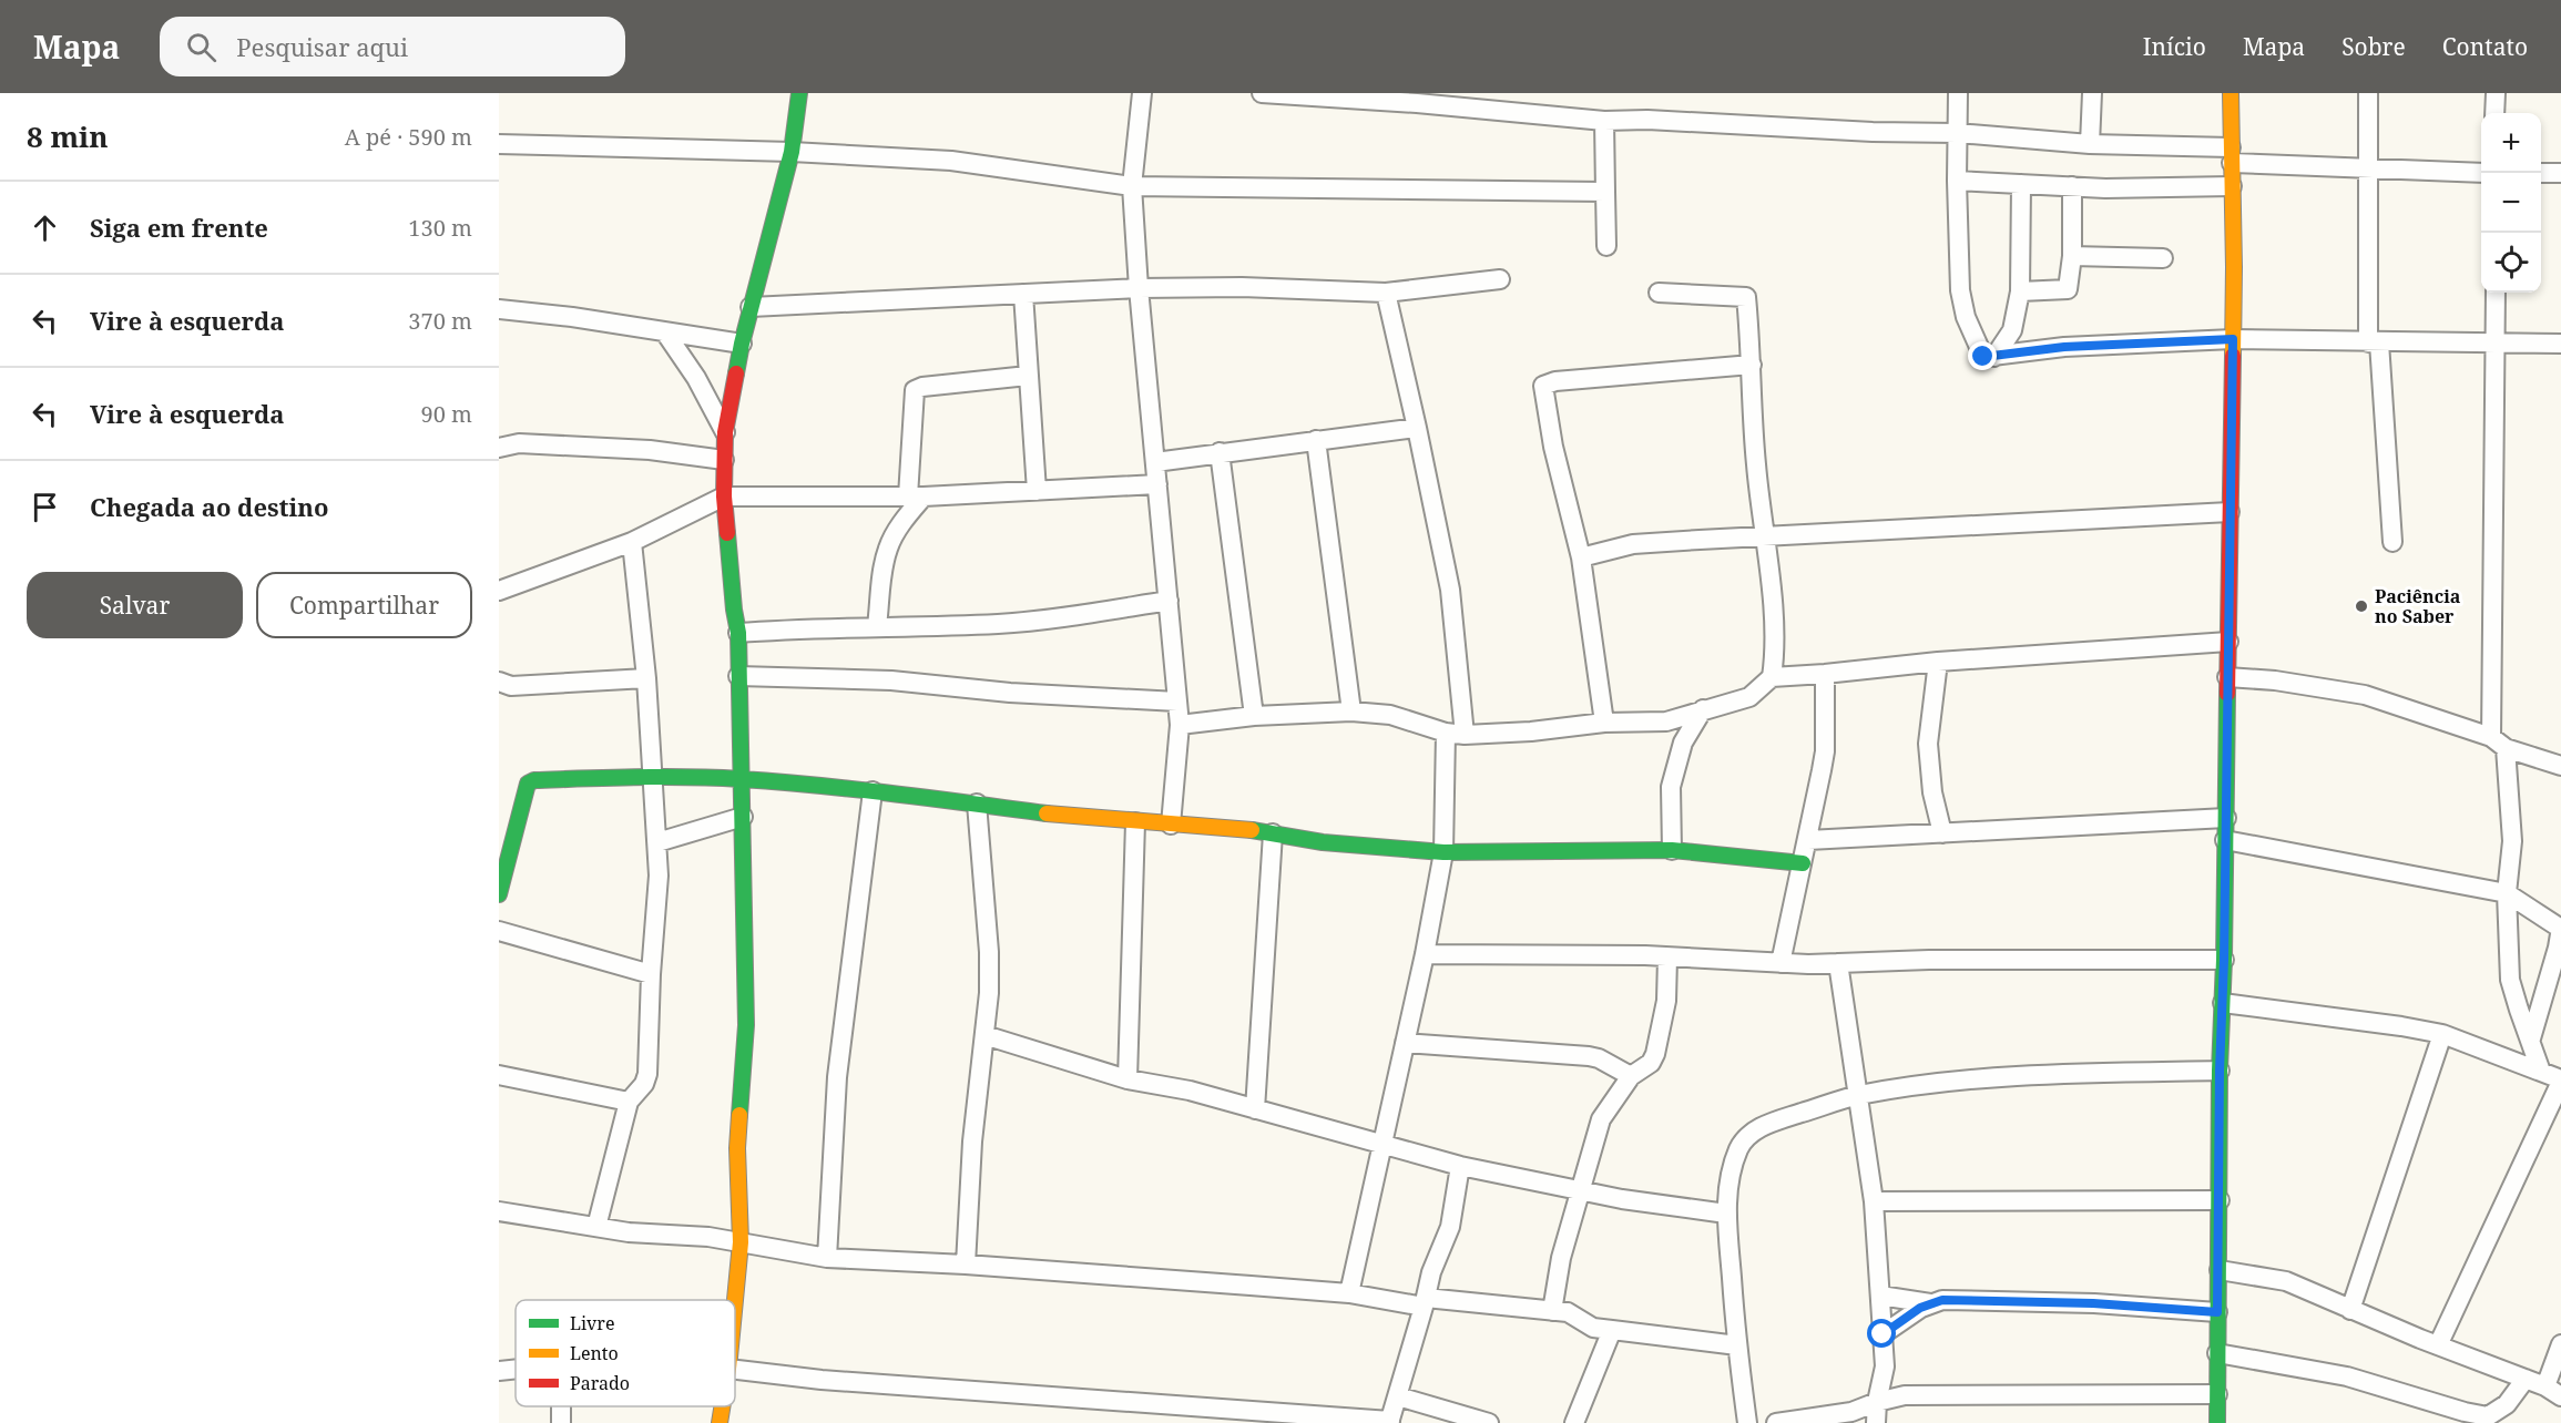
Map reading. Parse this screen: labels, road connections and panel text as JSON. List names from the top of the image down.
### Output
{
  "places": ["Paciência no Saber"],
  "legend": ["Livre", "Lento", "Parado"],
  "page": {
    "header": "Mapa",
    "search": "Pesquisar aqui",
    "nav": [
      "Início",
      "Mapa",
      "Sobre",
      "Contato"
    ],
    "heading": ["8 min", "A pé · 590 m"],
    "map_buttons": ["+", "−"],
    "list": [
      ["Siga em frente", "130 m"],
      ["Vire à esquerda", "370 m"],
      ["Vire à esquerda", "90 m"],
      "Chegada ao destino"
    ],
    "buttons": ["Salvar", "Compartilhar"]
  }
}
